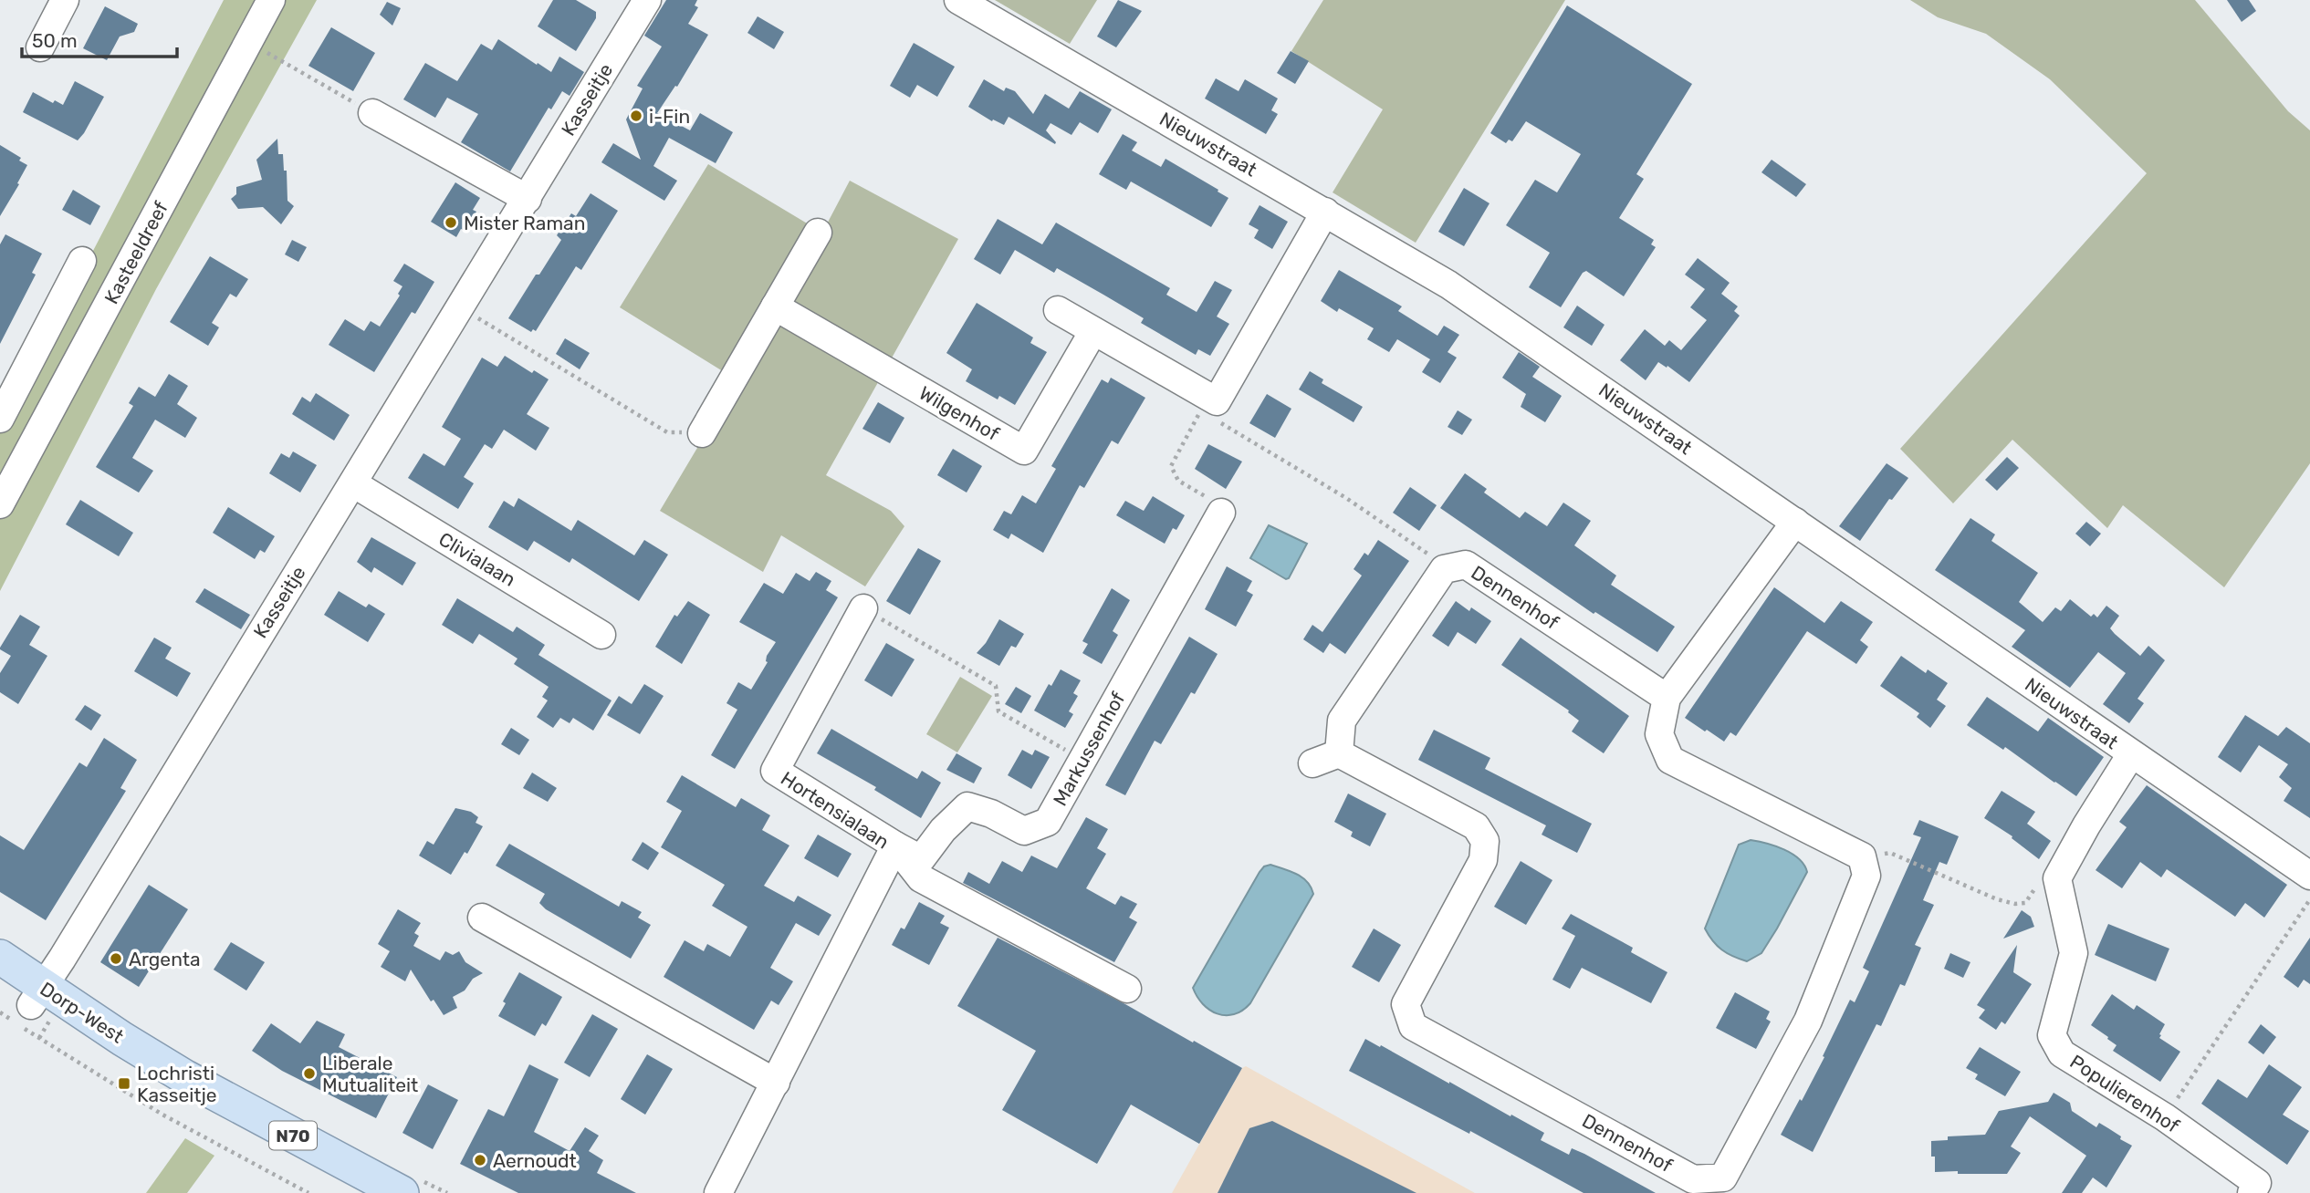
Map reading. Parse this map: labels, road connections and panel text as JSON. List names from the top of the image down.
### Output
{
  "streets": {
    "main road": ["Dorp-West", "N70"],
    "street": [
      "Kasseitje",
      "Nieuwstraat",
      "Kasteeldreef",
      "Wilgenhof",
      "Clivialaan",
      "Dennenhof",
      "Markussenhof",
      "Hortensialaan",
      "Populierenhof"
    ]
  },
  "crossings": [
    ["Kasseitje", "Clivialaan"],
    ["Kasseitje", "Dorp-West"],
    ["Markussenhof", "Hortensialaan"]
  ],
  "places": {
    "other": [
      "i-Fin",
      "Mister Raman",
      "Argenta",
      "Liberale Mutualiteit",
      "Aernoudt"
    ],
    "transit": ["Lochristi Kasseitje"]
  },
  "scale_bar": "50 m"
}
